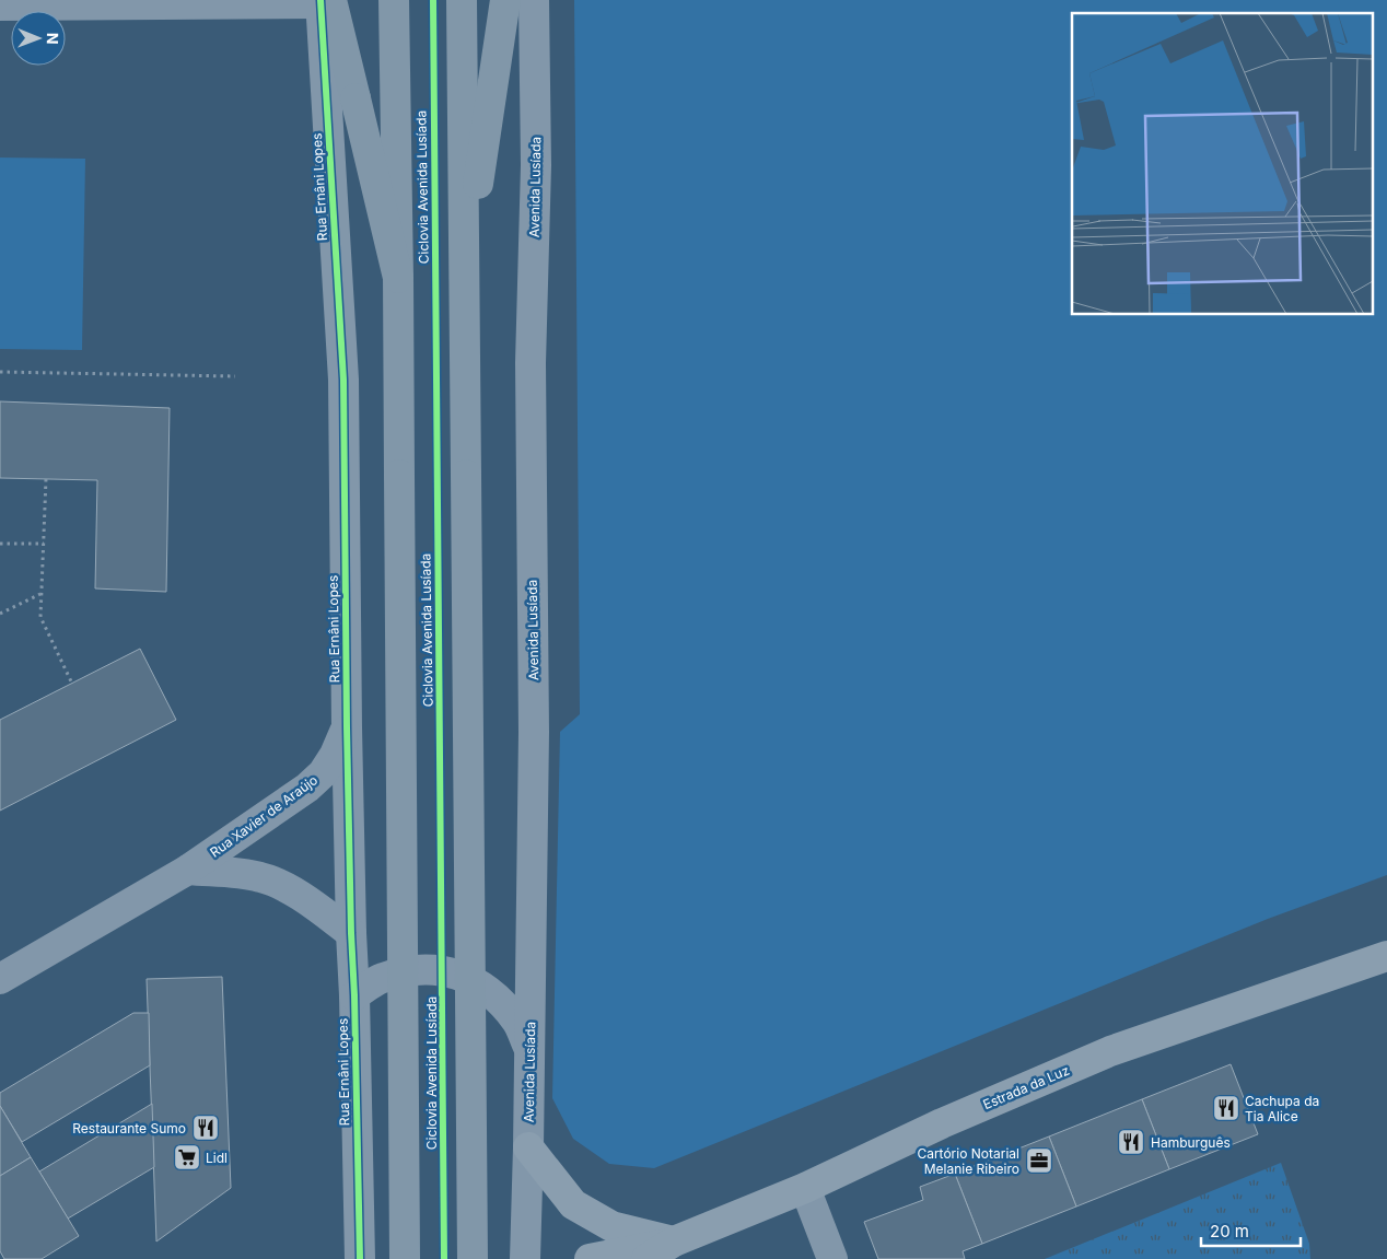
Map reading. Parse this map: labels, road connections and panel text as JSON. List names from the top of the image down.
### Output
{
  "streets": {
    "main road": ["Estrada da Luz"],
    "street": ["Rua Ernâni Lopes", "Avenida Lusíada", "Rua Xavier de Araújo"],
    "cycle path": ["Ciclovia Avenida Lusíada"]
  },
  "crossings": [
    ["Rua Ernâni Lopes", "Rua Xavier de Araújo"]
  ],
  "places": {
    "restaurant": ["Cachupa da Tia Alice", "Restaurante Sumo", "Hamburguês"],
    "supermarket": ["Lidl"],
    "office": ["Cartório Notarial Melanie Ribeiro"]
  },
  "scale_bar": "20 m",
  "north": "right"
}
